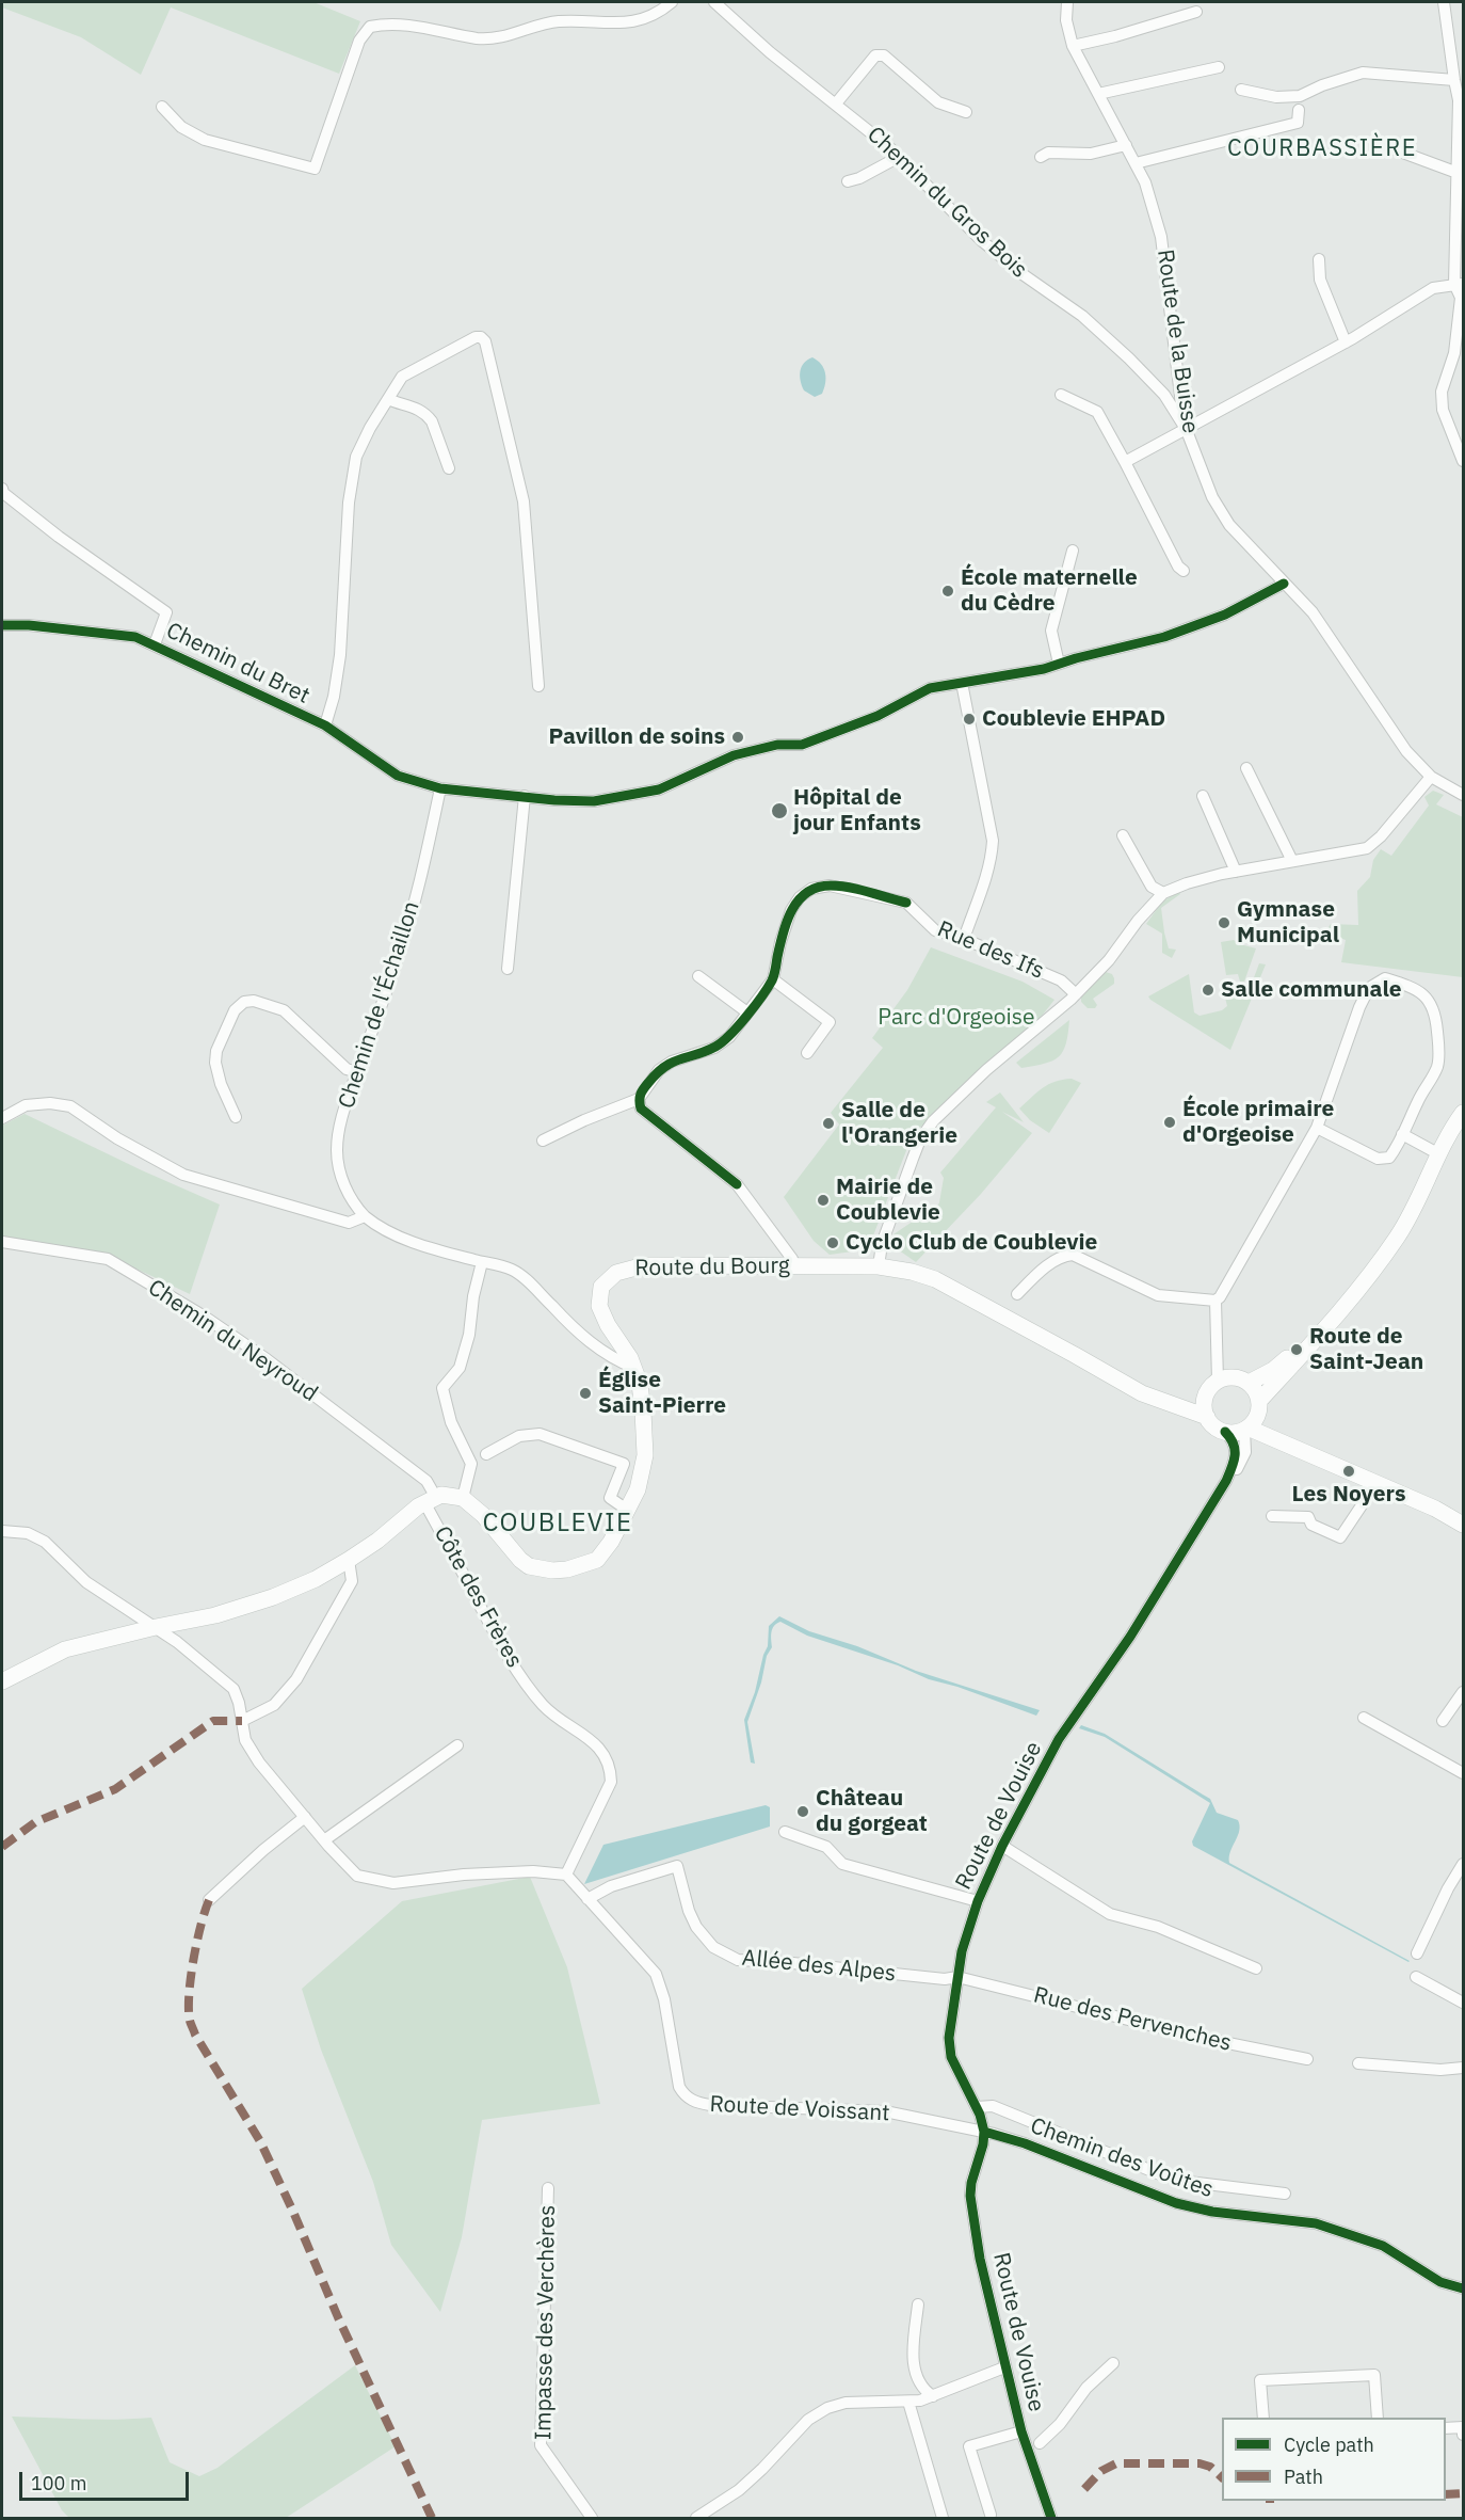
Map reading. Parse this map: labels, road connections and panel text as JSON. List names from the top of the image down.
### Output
{
  "streets": {
    "main road": ["Route du Bourg"],
    "street": [
      "Chemin du Gros Bois",
      "Route de la Buisse",
      "Chemin du Bret",
      "Rue des Ifs",
      "Chemin de l'Échaillon",
      "Chemin du Neyroud",
      "Côte des Frères",
      "Route de Vouise",
      "Allée des Alpes",
      "Rue des Pervenches",
      "Route de Voissant",
      "Chemin des Voûtes",
      "Impasse des Verchères"
    ]
  },
  "crossings": [
    ["Chemin du Gros Bois", "Route de la Buisse"],
    ["Route de la Buisse", "Chemin du Bret"],
    ["Chemin du Bret", "Chemin de l'Échaillon"],
    ["Route du Bourg", "Route de Vouise"],
    ["Chemin du Neyroud", "Côte des Frères"],
    ["Côte des Frères", "Route de Voissant"],
    ["Route de Vouise", "Allée des Alpes"],
    ["Route de Vouise", "Rue des Pervenches"],
    ["Route de Vouise", "Route de Voissant"],
    ["Route de Vouise", "Chemin des Voûtes"],
    ["Allée des Alpes", "Rue des Pervenches"],
    ["Allée des Alpes", "Route de Voissant"],
    ["Route de Voissant", "Chemin des Voûtes"]
  ],
  "districts": ["COURBASSIÈRE", "COUBLEVIE"],
  "parks": ["Parc d'Orgeoise"],
  "places": [
    "École maternelle du Cèdre",
    "Coublevie EHPAD",
    "Pavillon de soins",
    "Hôpital de jour Enfants",
    "Gymnase Municipal",
    "Salle communale",
    "École primaire d'Orgeoise",
    "Salle de l'Orangerie",
    "Mairie de Coublevie",
    "Cyclo Club de Coublevie",
    "Route de Saint-Jean",
    "Église Saint-Pierre",
    "Les Noyers",
    "Château du gorgeat"
  ],
  "legend": ["Cycle path", "Path"],
  "scale_bar": "100 m"
}
